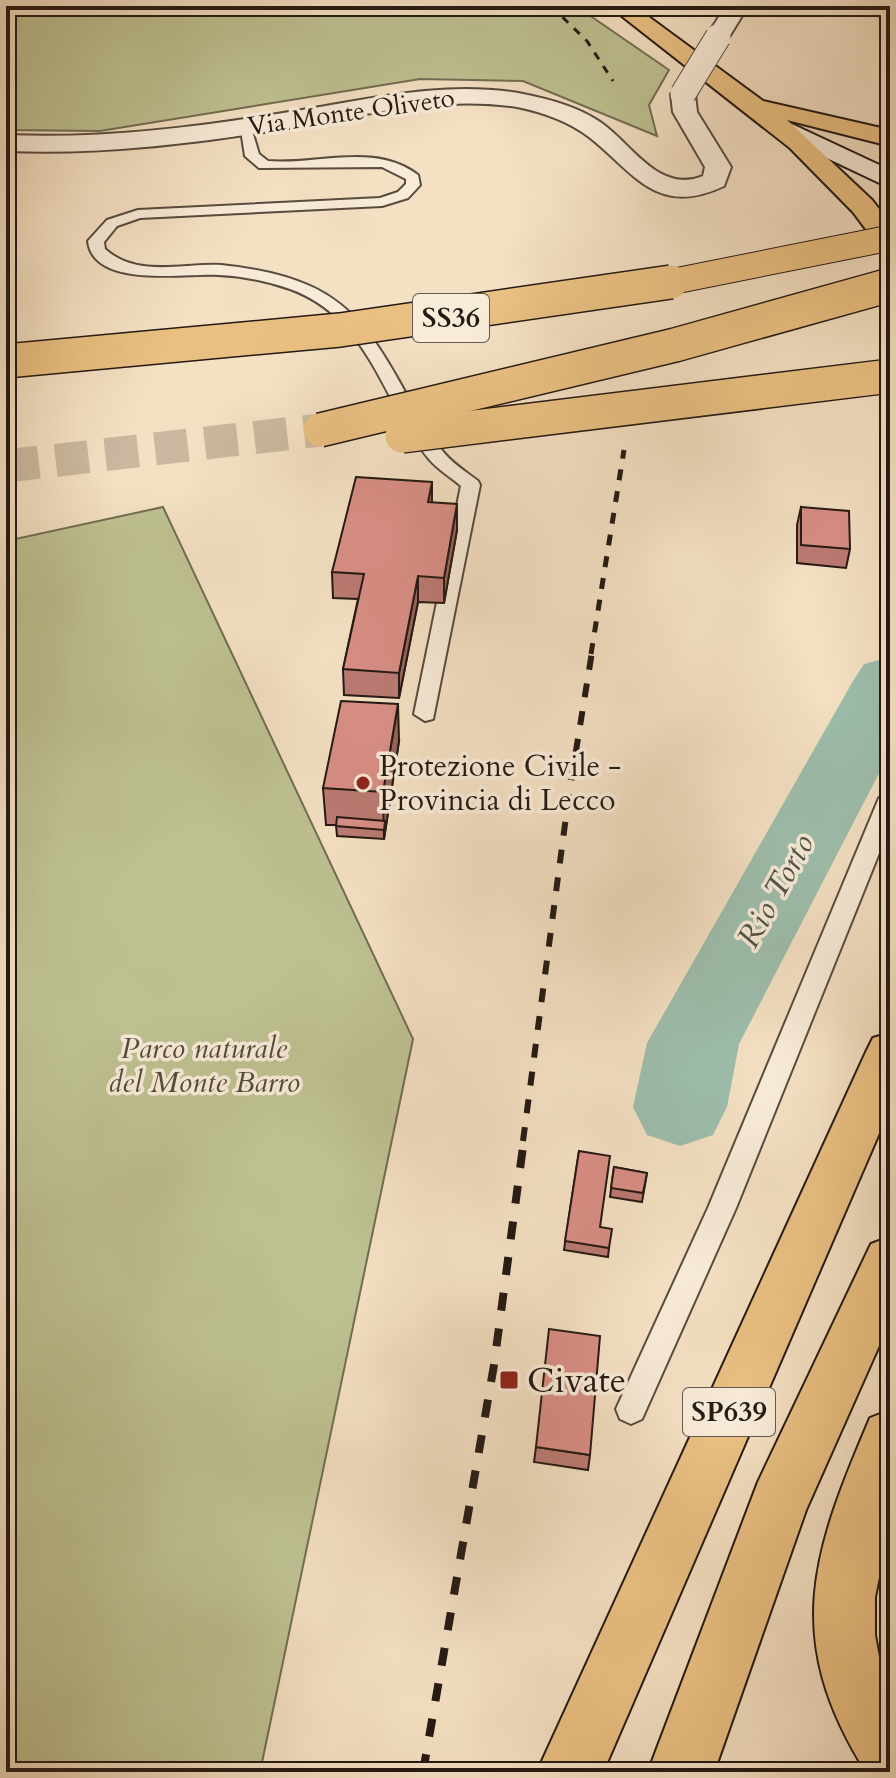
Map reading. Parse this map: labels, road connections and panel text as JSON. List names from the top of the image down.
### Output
{
  "streets": {
    "main road": ["SS36", "SP639"],
    "street": ["Via Monte Oliveto"]
  },
  "water": ["Rio Torto"],
  "parks": ["Parco naturale del Monte Barro"],
  "places": {
    "other": ["Protezione Civile - Provincia di Lecco"],
    "transit": ["Civate"]
  }
}
